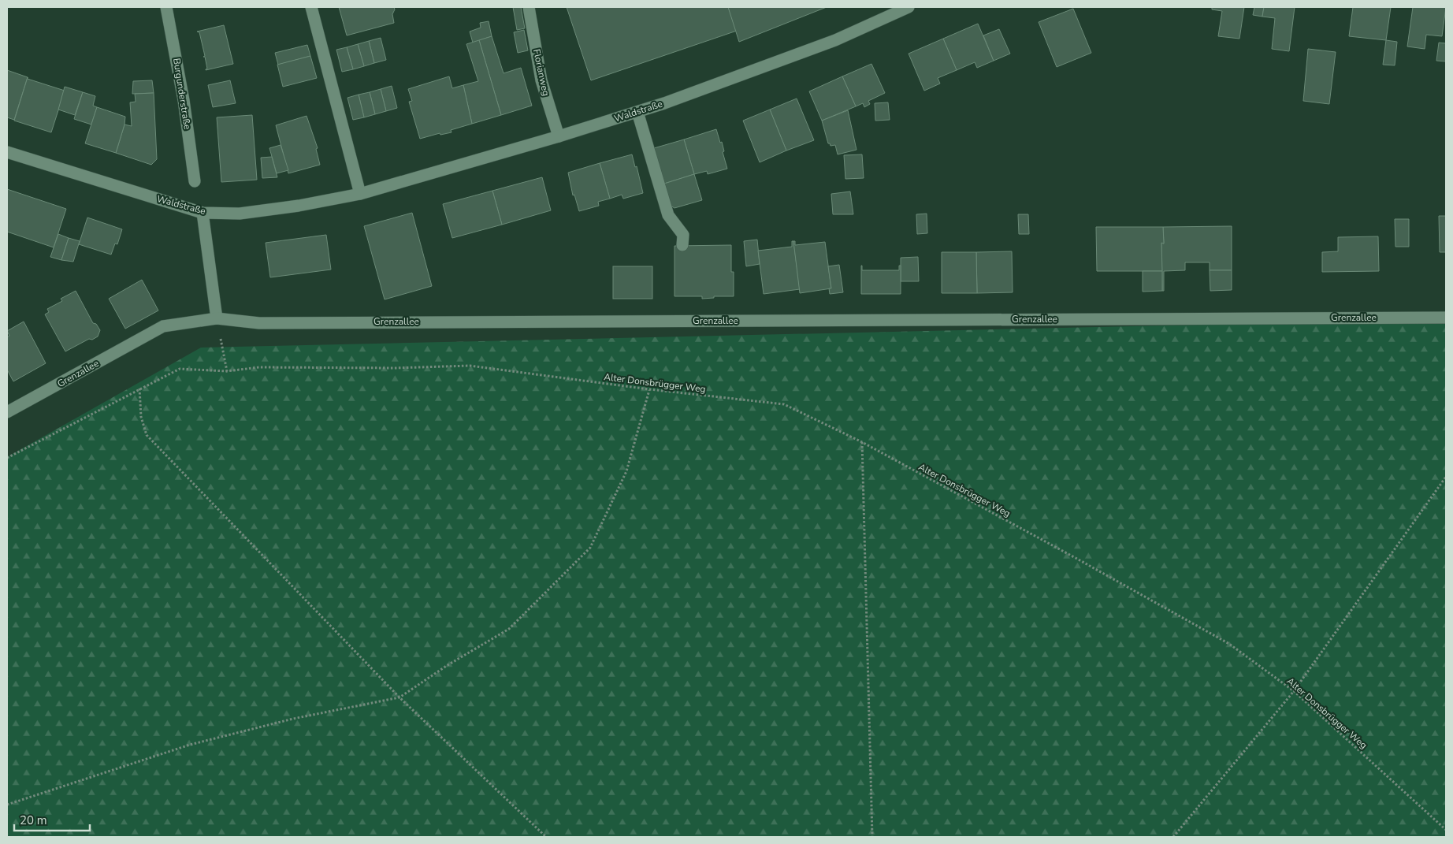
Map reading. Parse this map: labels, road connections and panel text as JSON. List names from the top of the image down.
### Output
{
  "streets": {
    "street": [
      "Florianweg",
      "Burgunderstraße",
      "Waldstraße",
      "Grenzallee"
    ],
    "path": ["Alter Donsbrügger Weg"]
  },
  "crossings": [
    ["Florianweg", "Waldstraße"]
  ],
  "scale_bar": "20 m"
}
